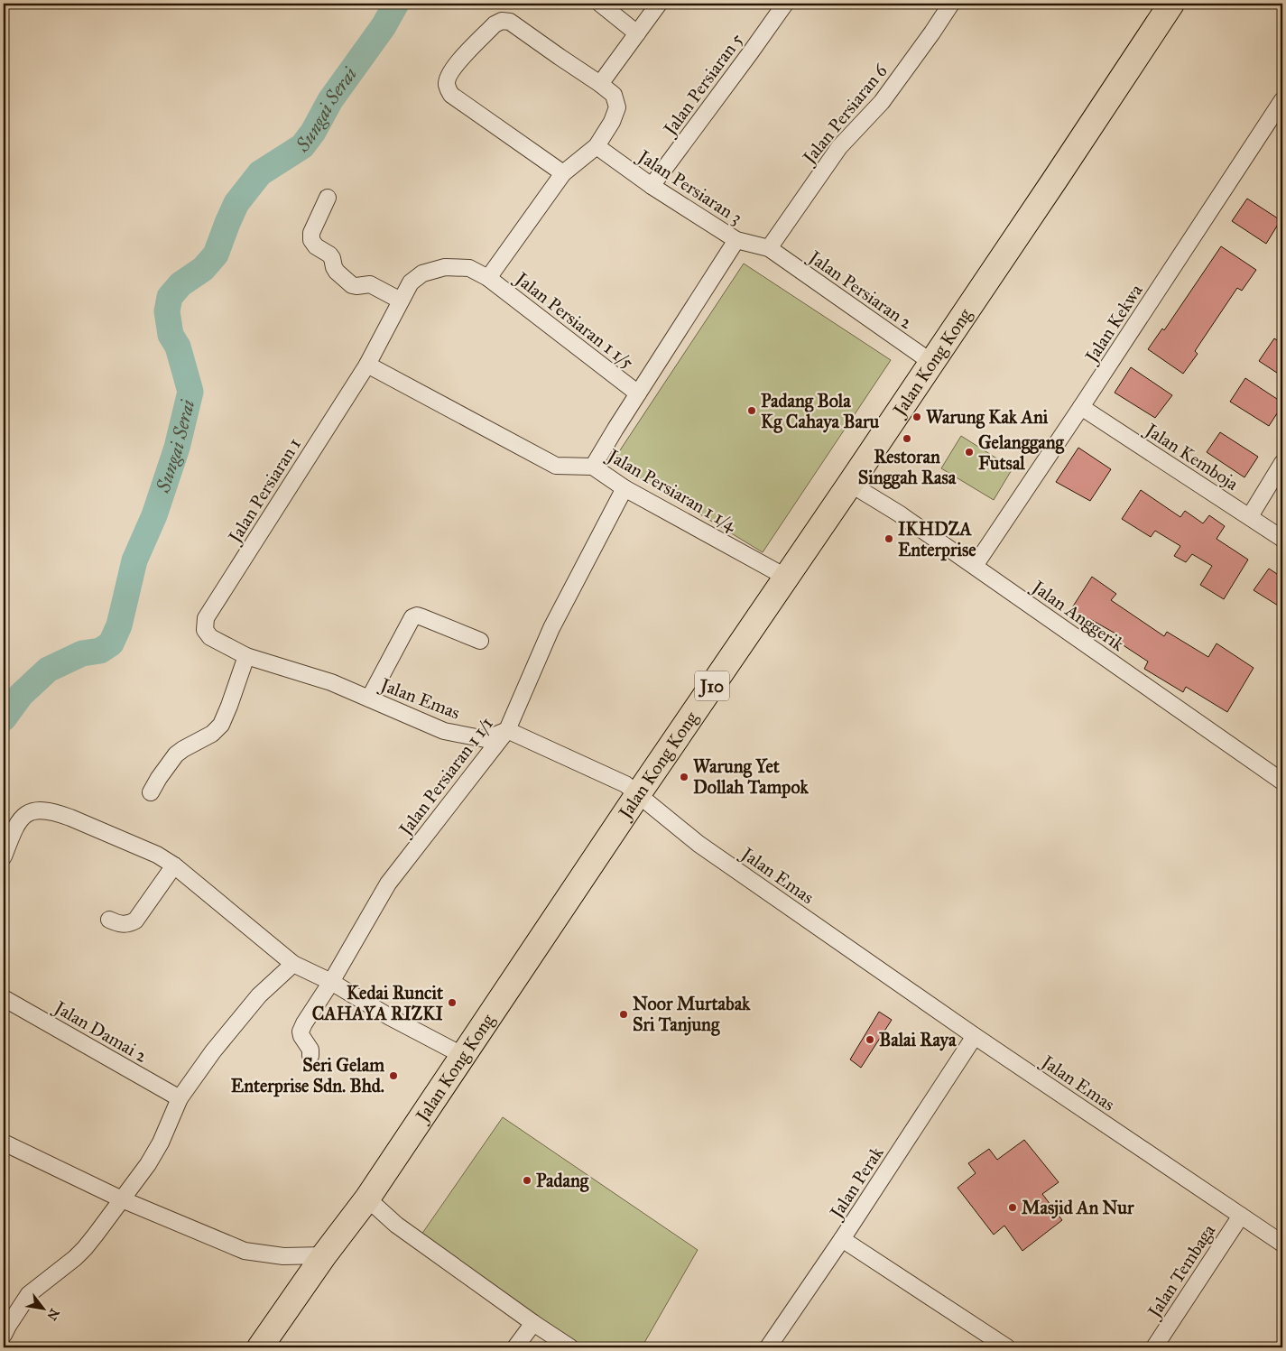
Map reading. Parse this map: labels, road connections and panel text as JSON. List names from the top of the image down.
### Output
{
  "streets": {
    "main road": ["Jalan Kong Kong", "J10"],
    "street": [
      "Jalan Persiaran 5",
      "Jalan Persiaran 6",
      "Jalan Persiaran 3",
      "Jalan Persiaran 2",
      "Jalan Persiaran 1 1/5",
      "Jalan Kekwa",
      "Jalan Kemboja",
      "Jalan Persiaran 1",
      "Jalan Persiaran 1 1/4",
      "Jalan Anggerik",
      "Jalan Emas",
      "Jalan Persiaran 1 1/1",
      "Jalan Damai 2",
      "Jalan Perak",
      "Jalan Tembaga"
    ]
  },
  "crossings": [
    ["Jalan Persiaran 5", "Jalan Persiaran 3"],
    ["Jalan Persiaran 6", "Jalan Persiaran 3"],
    ["Jalan Persiaran 6", "Jalan Persiaran 2"],
    ["Jalan Persiaran 3", "Jalan Persiaran 2"],
    ["Jalan Persiaran 2", "Jalan Kong Kong"],
    ["Jalan Persiaran 1 1/5", "Jalan Persiaran 1"],
    ["Jalan Kekwa", "Jalan Kemboja"],
    ["Jalan Kekwa", "Jalan Anggerik"],
    ["Jalan Kong Kong", "Jalan Persiaran 1 1/4"],
    ["Jalan Kong Kong", "Jalan Anggerik"],
    ["Jalan Kong Kong", "Jalan Emas"],
    ["Jalan Persiaran 1", "Jalan Persiaran 1 1/4"],
    ["Jalan Persiaran 1", "Jalan Emas"],
    ["Jalan Persiaran 1 1/4", "Jalan Persiaran 1 1/1"],
    ["Jalan Emas", "Jalan Persiaran 1 1/1"],
    ["Jalan Emas", "Jalan Perak"],
    ["Jalan Emas", "Jalan Tembaga"]
  ],
  "water": ["Sungai Serai"],
  "places": [
    "Padang Bola Kg Cahaya Baru",
    "Warung Kak Ani",
    "Restoran Singgah Rasa",
    "Gelanggang Futsal",
    "IKHDZA Enterprise",
    "Warung Yet Dollah Tampok",
    "Kedai Runcit CAHAYA RIZKI",
    "Noor Murtabak Sri Tanjung",
    "Balai Raya",
    "Seri Gelam Enterprise Sdn. Bhd.",
    "Padang",
    "Masjid An Nur"
  ],
  "north": "bottom right"
}
